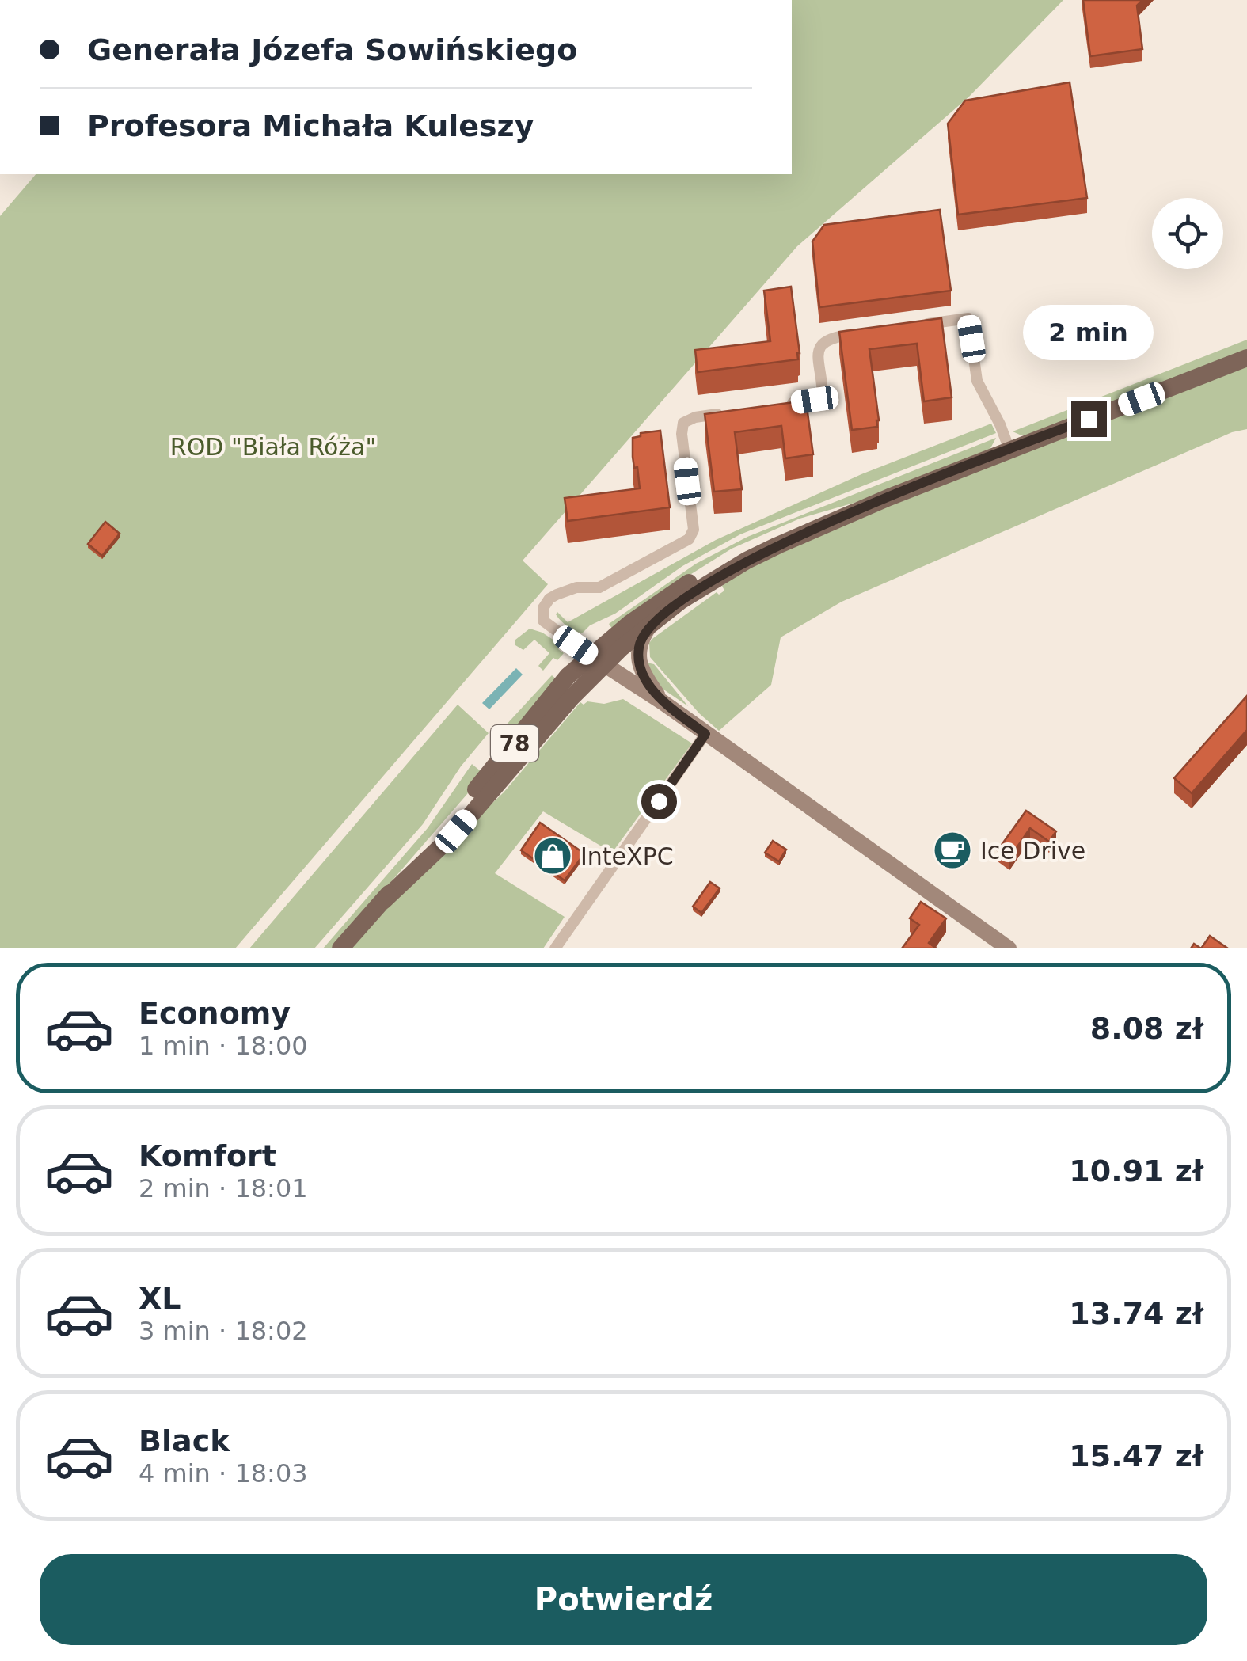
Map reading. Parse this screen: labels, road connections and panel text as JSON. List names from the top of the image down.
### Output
{
  "streets": {
    "main road": ["78"]
  },
  "parks": ["ROD \"Biała Róża\""],
  "places": {
    "cafe": ["Ice Drive"],
    "shop": ["InteXPC"]
  },
  "page": {
    "banner": ["Generała Józefa Sowińskiego", "Profesora Michała Kuleszy"],
    "bubble": "2 min",
    "list": [
      {
        "name": "Economy",
        "note": "1 min · 18:00",
        "value": "8.08 zł"
      },
      {
        "name": "Komfort",
        "note": "2 min · 18:01",
        "value": "10.91 zł"
      },
      {
        "name": "XL",
        "note": "3 min · 18:02",
        "value": "13.74 zł"
      },
      {
        "name": "Black",
        "note": "4 min · 18:03",
        "value": "15.47 zł"
      }
    ],
    "buttons": "Potwierdź"
  }
}
